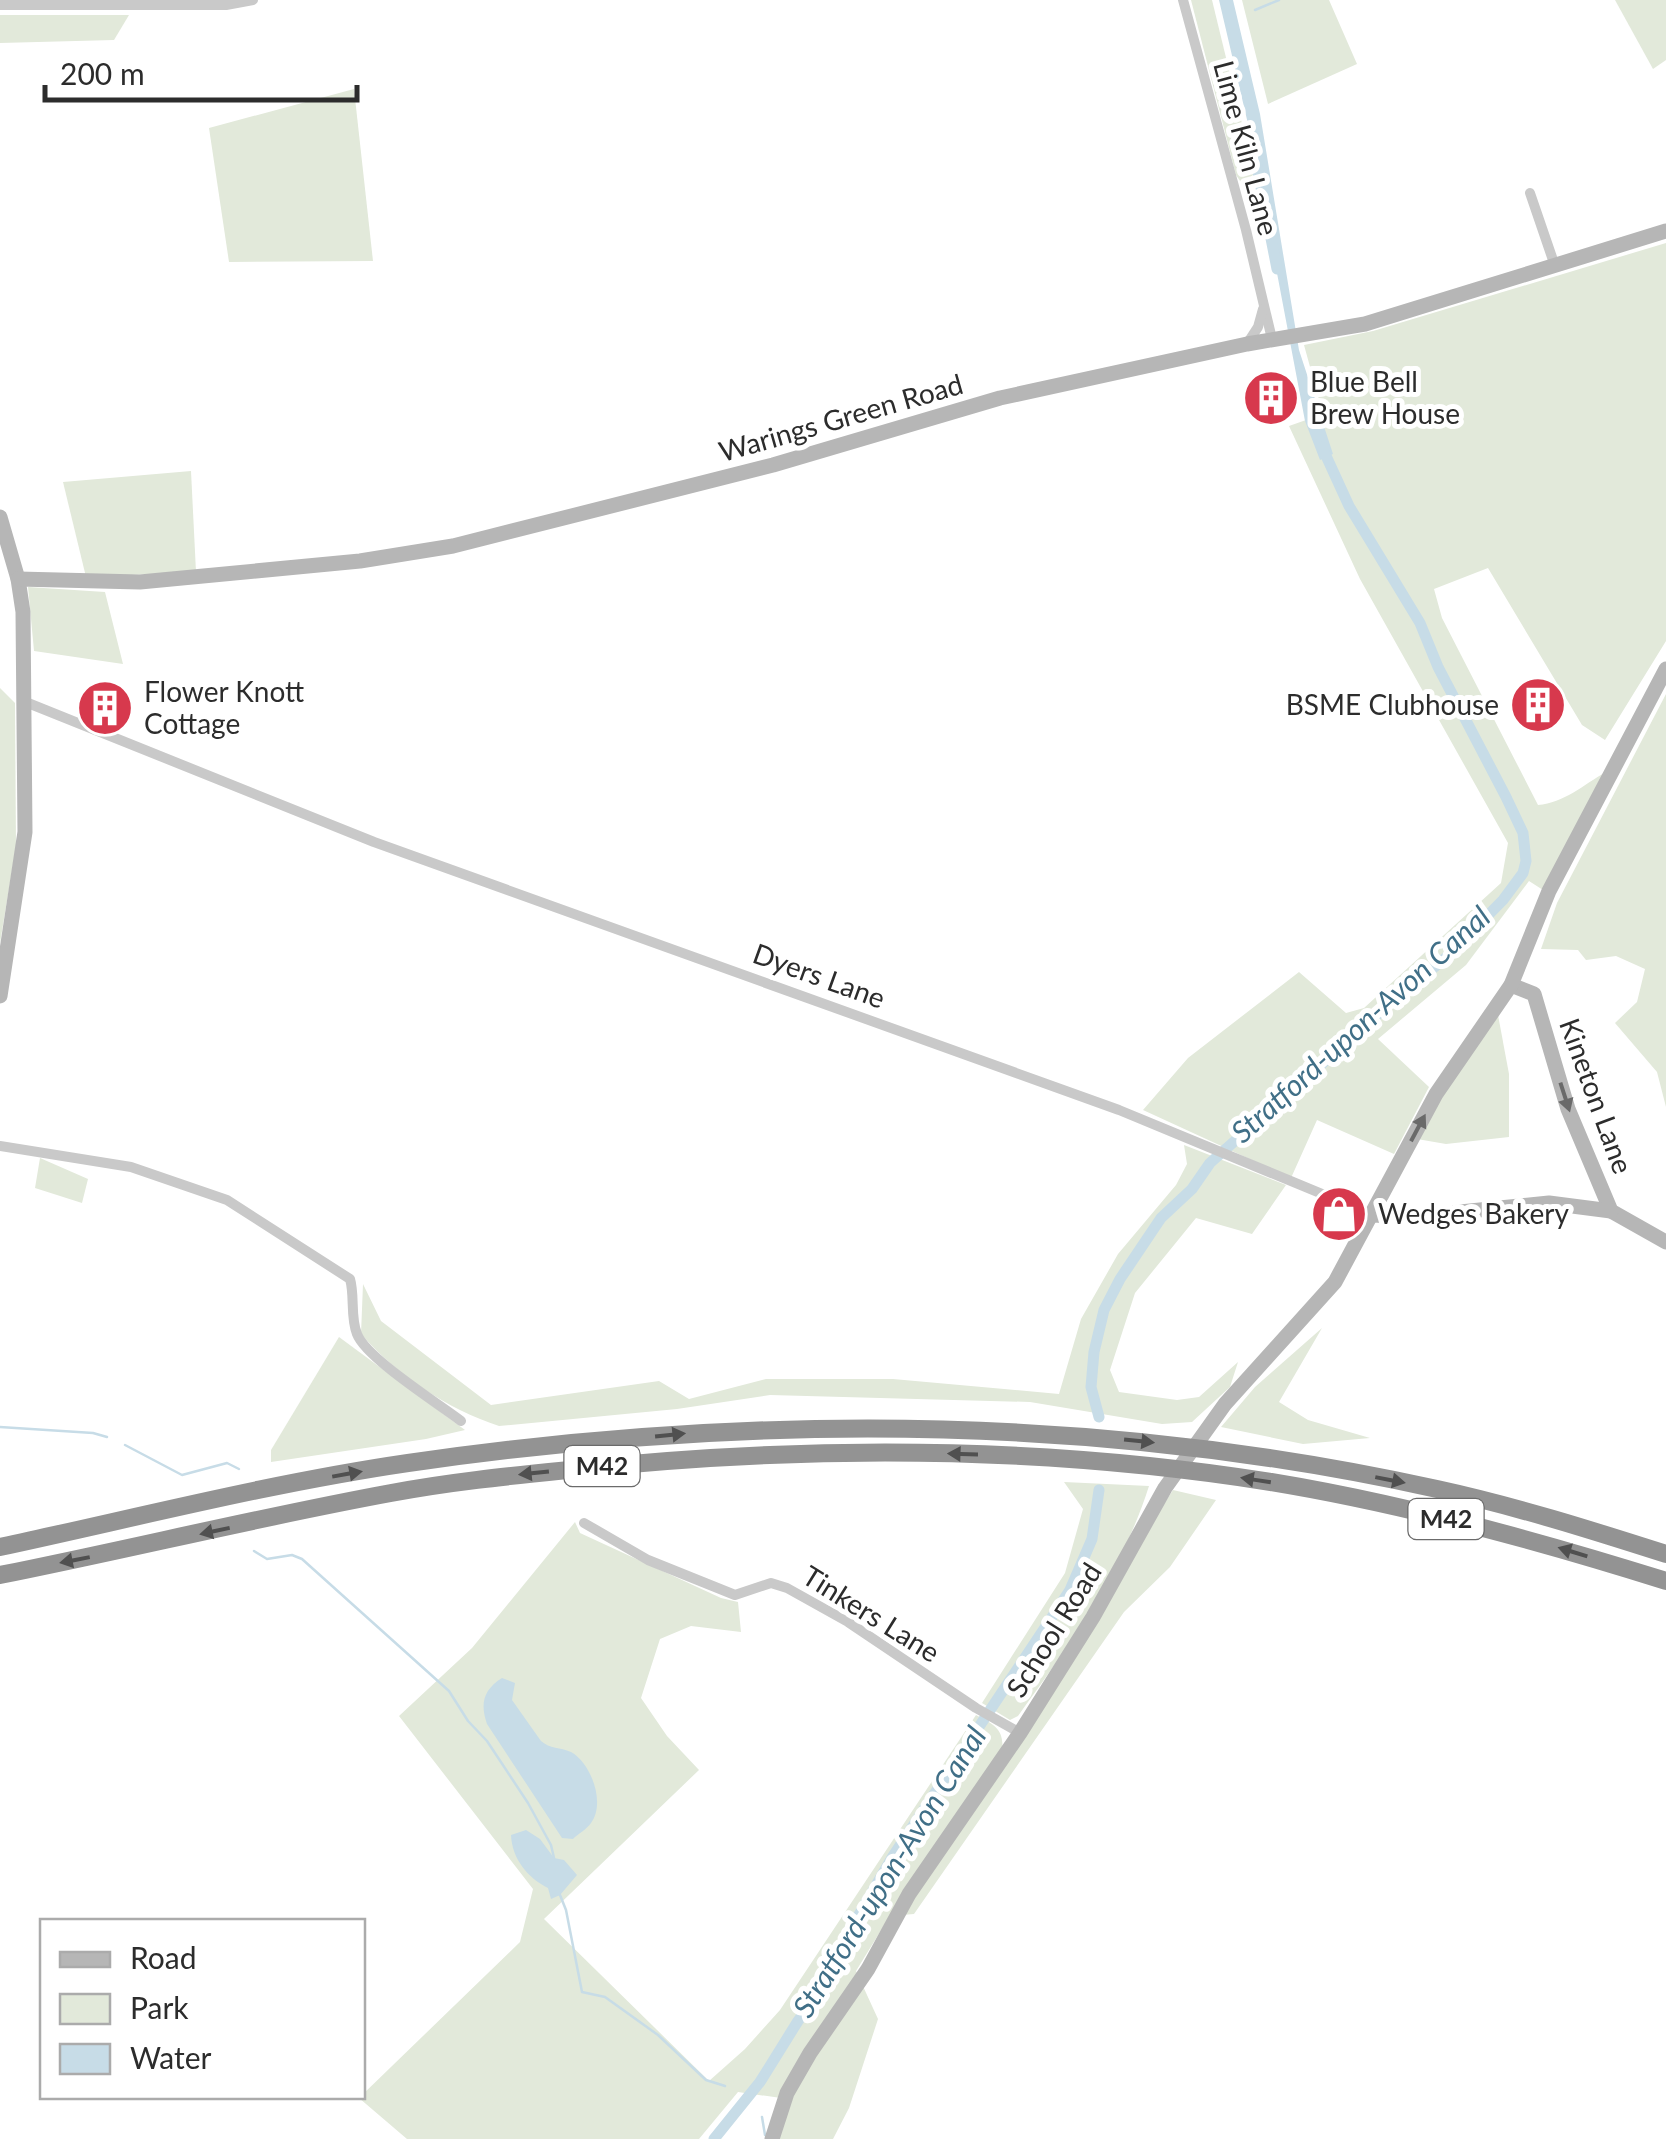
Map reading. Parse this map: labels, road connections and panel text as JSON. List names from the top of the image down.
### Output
{
  "streets": {
    "highway": ["M42"],
    "street": [
      "Lime Kiln Lane",
      "Warings Green Road",
      "Dyers Lane",
      "Kineton Lane",
      "Tinkers Lane",
      "School Road"
    ]
  },
  "crossings": [
    ["Lime Kiln Lane", "Warings Green Road"],
    ["Dyers Lane", "Kineton Lane"],
    ["Dyers Lane", "School Road"],
    ["Kineton Lane", "School Road"],
    ["Tinkers Lane", "School Road"]
  ],
  "one_way": ["Kineton Lane"],
  "water": ["Stratford-upon-Avon Canal"],
  "places": {
    "building": ["Blue Bell Brew House", "BSME Clubhouse", "Flower Knott Cottage"],
    "shop": ["Wedges Bakery"]
  },
  "legend": ["Road", "Park", "Water"],
  "scale_bar": "200 m"
}
